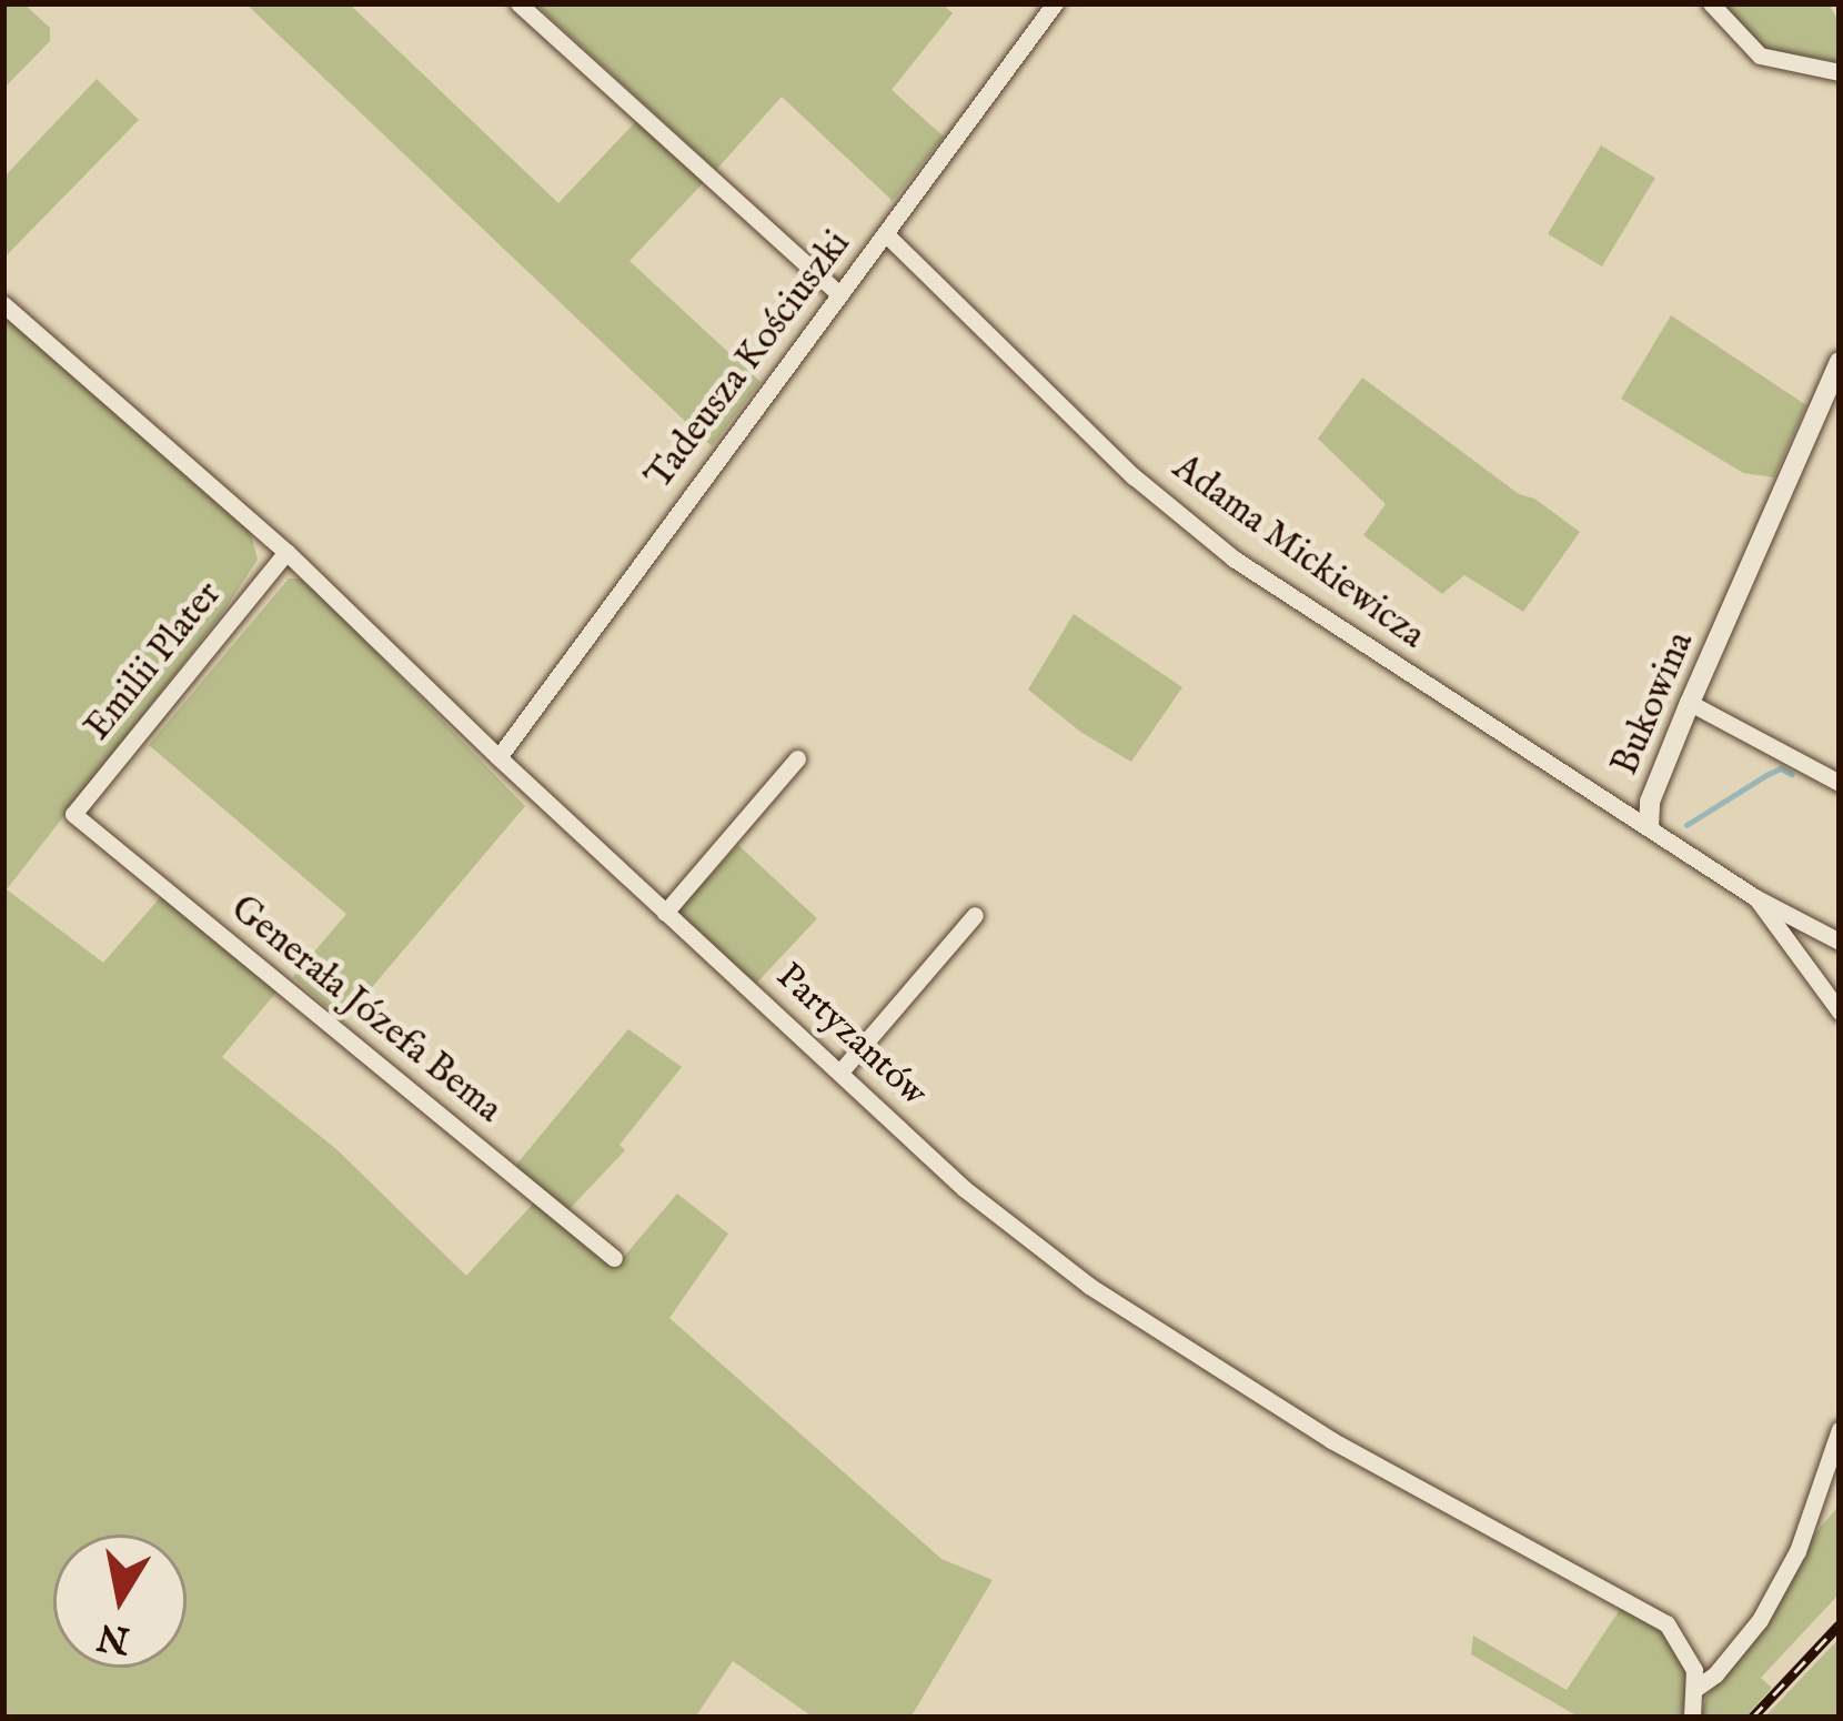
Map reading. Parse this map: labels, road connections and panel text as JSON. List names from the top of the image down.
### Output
{
  "streets": {
    "street": [
      "Tadeusza Kościuszki",
      "Adama Mickiewicza",
      "Emilii Plater",
      "Bukowina",
      "Generała Józefa Bema",
      "Partyzantów"
    ]
  },
  "crossings": [
    ["Tadeusza Kościuszki", "Adama Mickiewicza"],
    ["Tadeusza Kościuszki", "Partyzantów"],
    ["Adama Mickiewicza", "Bukowina"],
    ["Emilii Plater", "Generała Józefa Bema"],
    ["Emilii Plater", "Partyzantów"]
  ],
  "north": "bottom"
}
